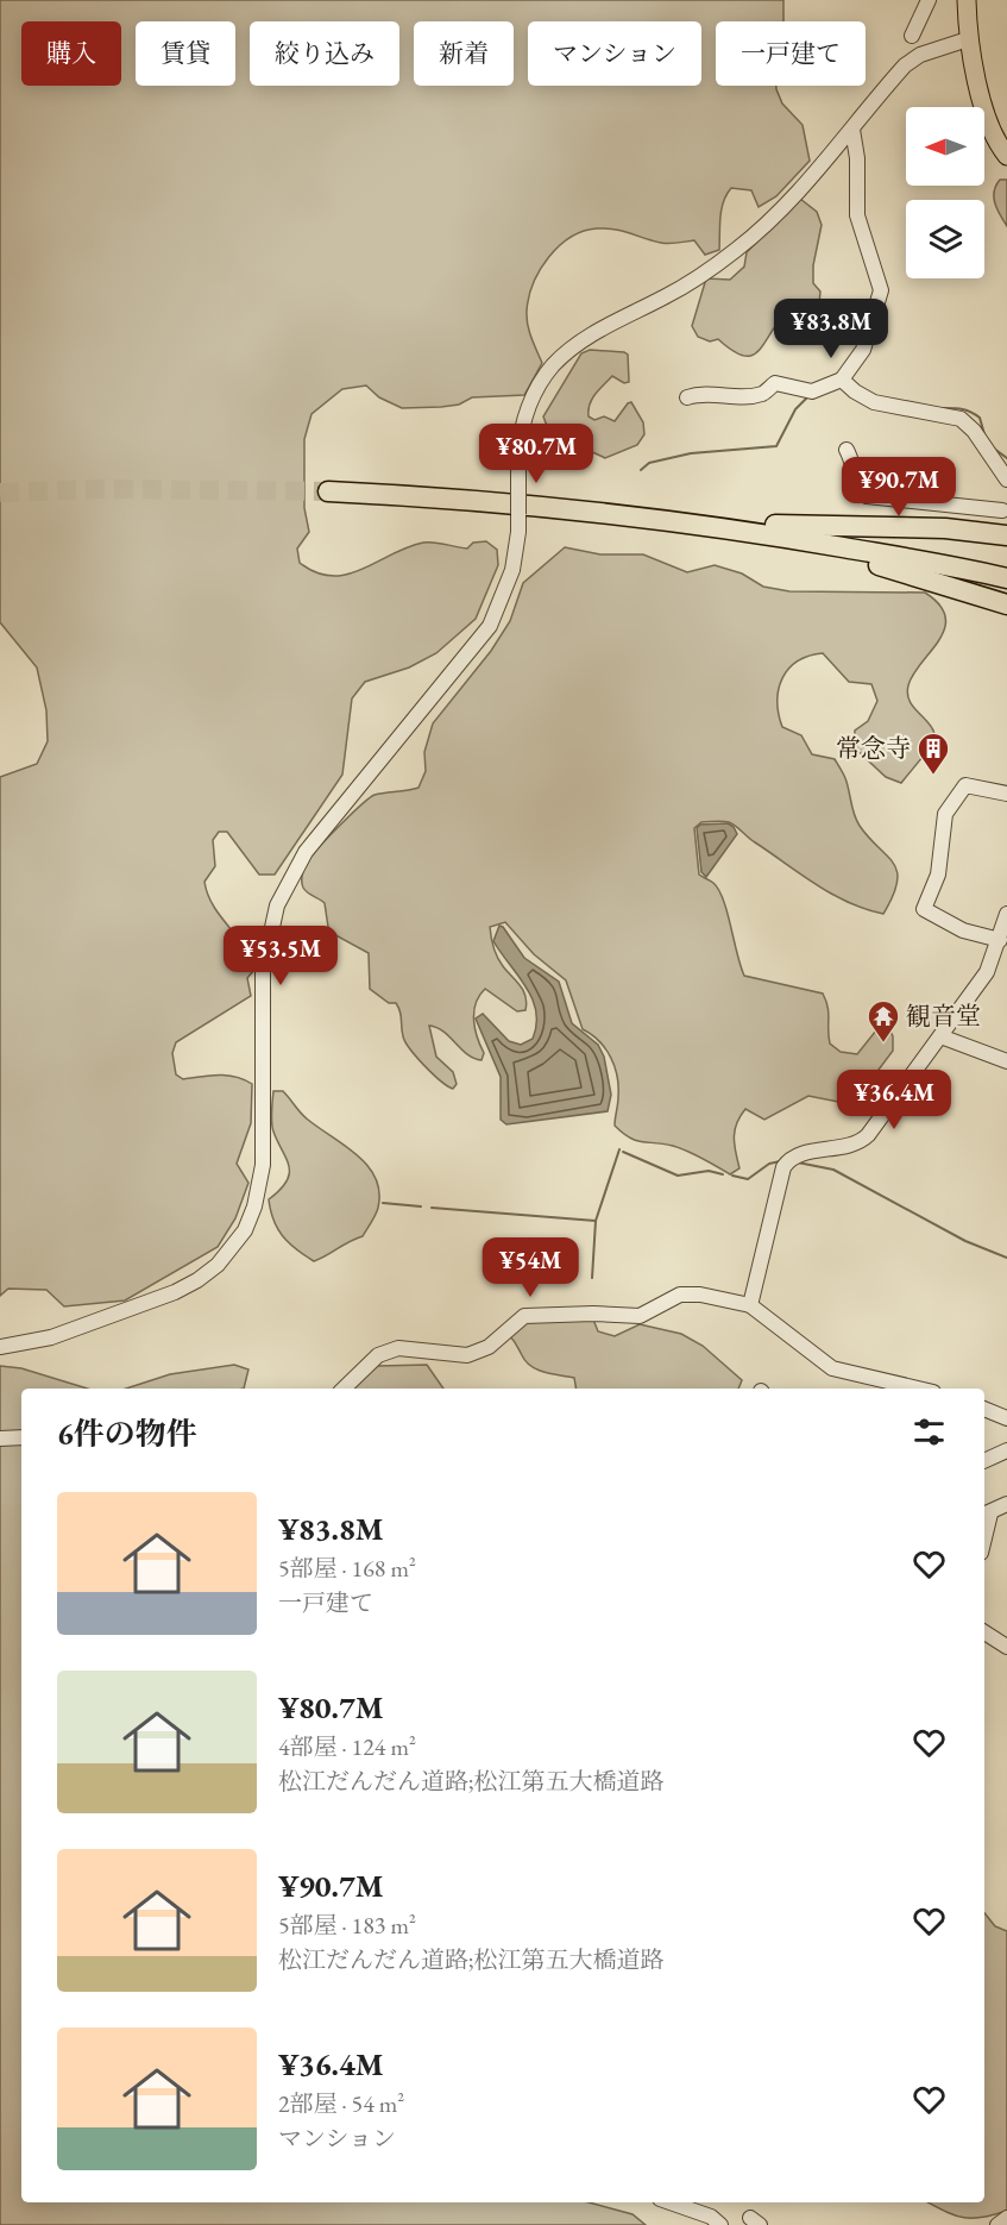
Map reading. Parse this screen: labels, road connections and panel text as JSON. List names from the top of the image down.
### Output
{
  "places": {
    "building": ["常念寺"],
    "temple": ["観音堂"]
  },
  "north": "left",
  "page": {
    "chip": [
      "購入",
      "賃貸",
      "絞り込み",
      "新着",
      "マンション",
      "一戸建て"
    ],
    "price": [
      "¥83.8M",
      "¥80.7M",
      "¥90.7M",
      "¥53.5M",
      "¥36.4M",
      "¥54M"
    ],
    "heading": "6件の物件",
    "list": [
      {
        "name": "¥83.8M",
        "note": "5部屋 · 168 m² · 一戸建て"
      },
      {
        "name": "¥80.7M",
        "note": "4部屋 · 124 m² · 松江だんだん道路;松江第五大橋道路"
      },
      {
        "name": "¥90.7M",
        "note": "5部屋 · 183 m² · 松江だんだん道路;松江第五大橋道路"
      },
      {
        "name": "¥36.4M",
        "note": "2部屋 · 54 m² · マンション"
      }
    ]
  }
}
